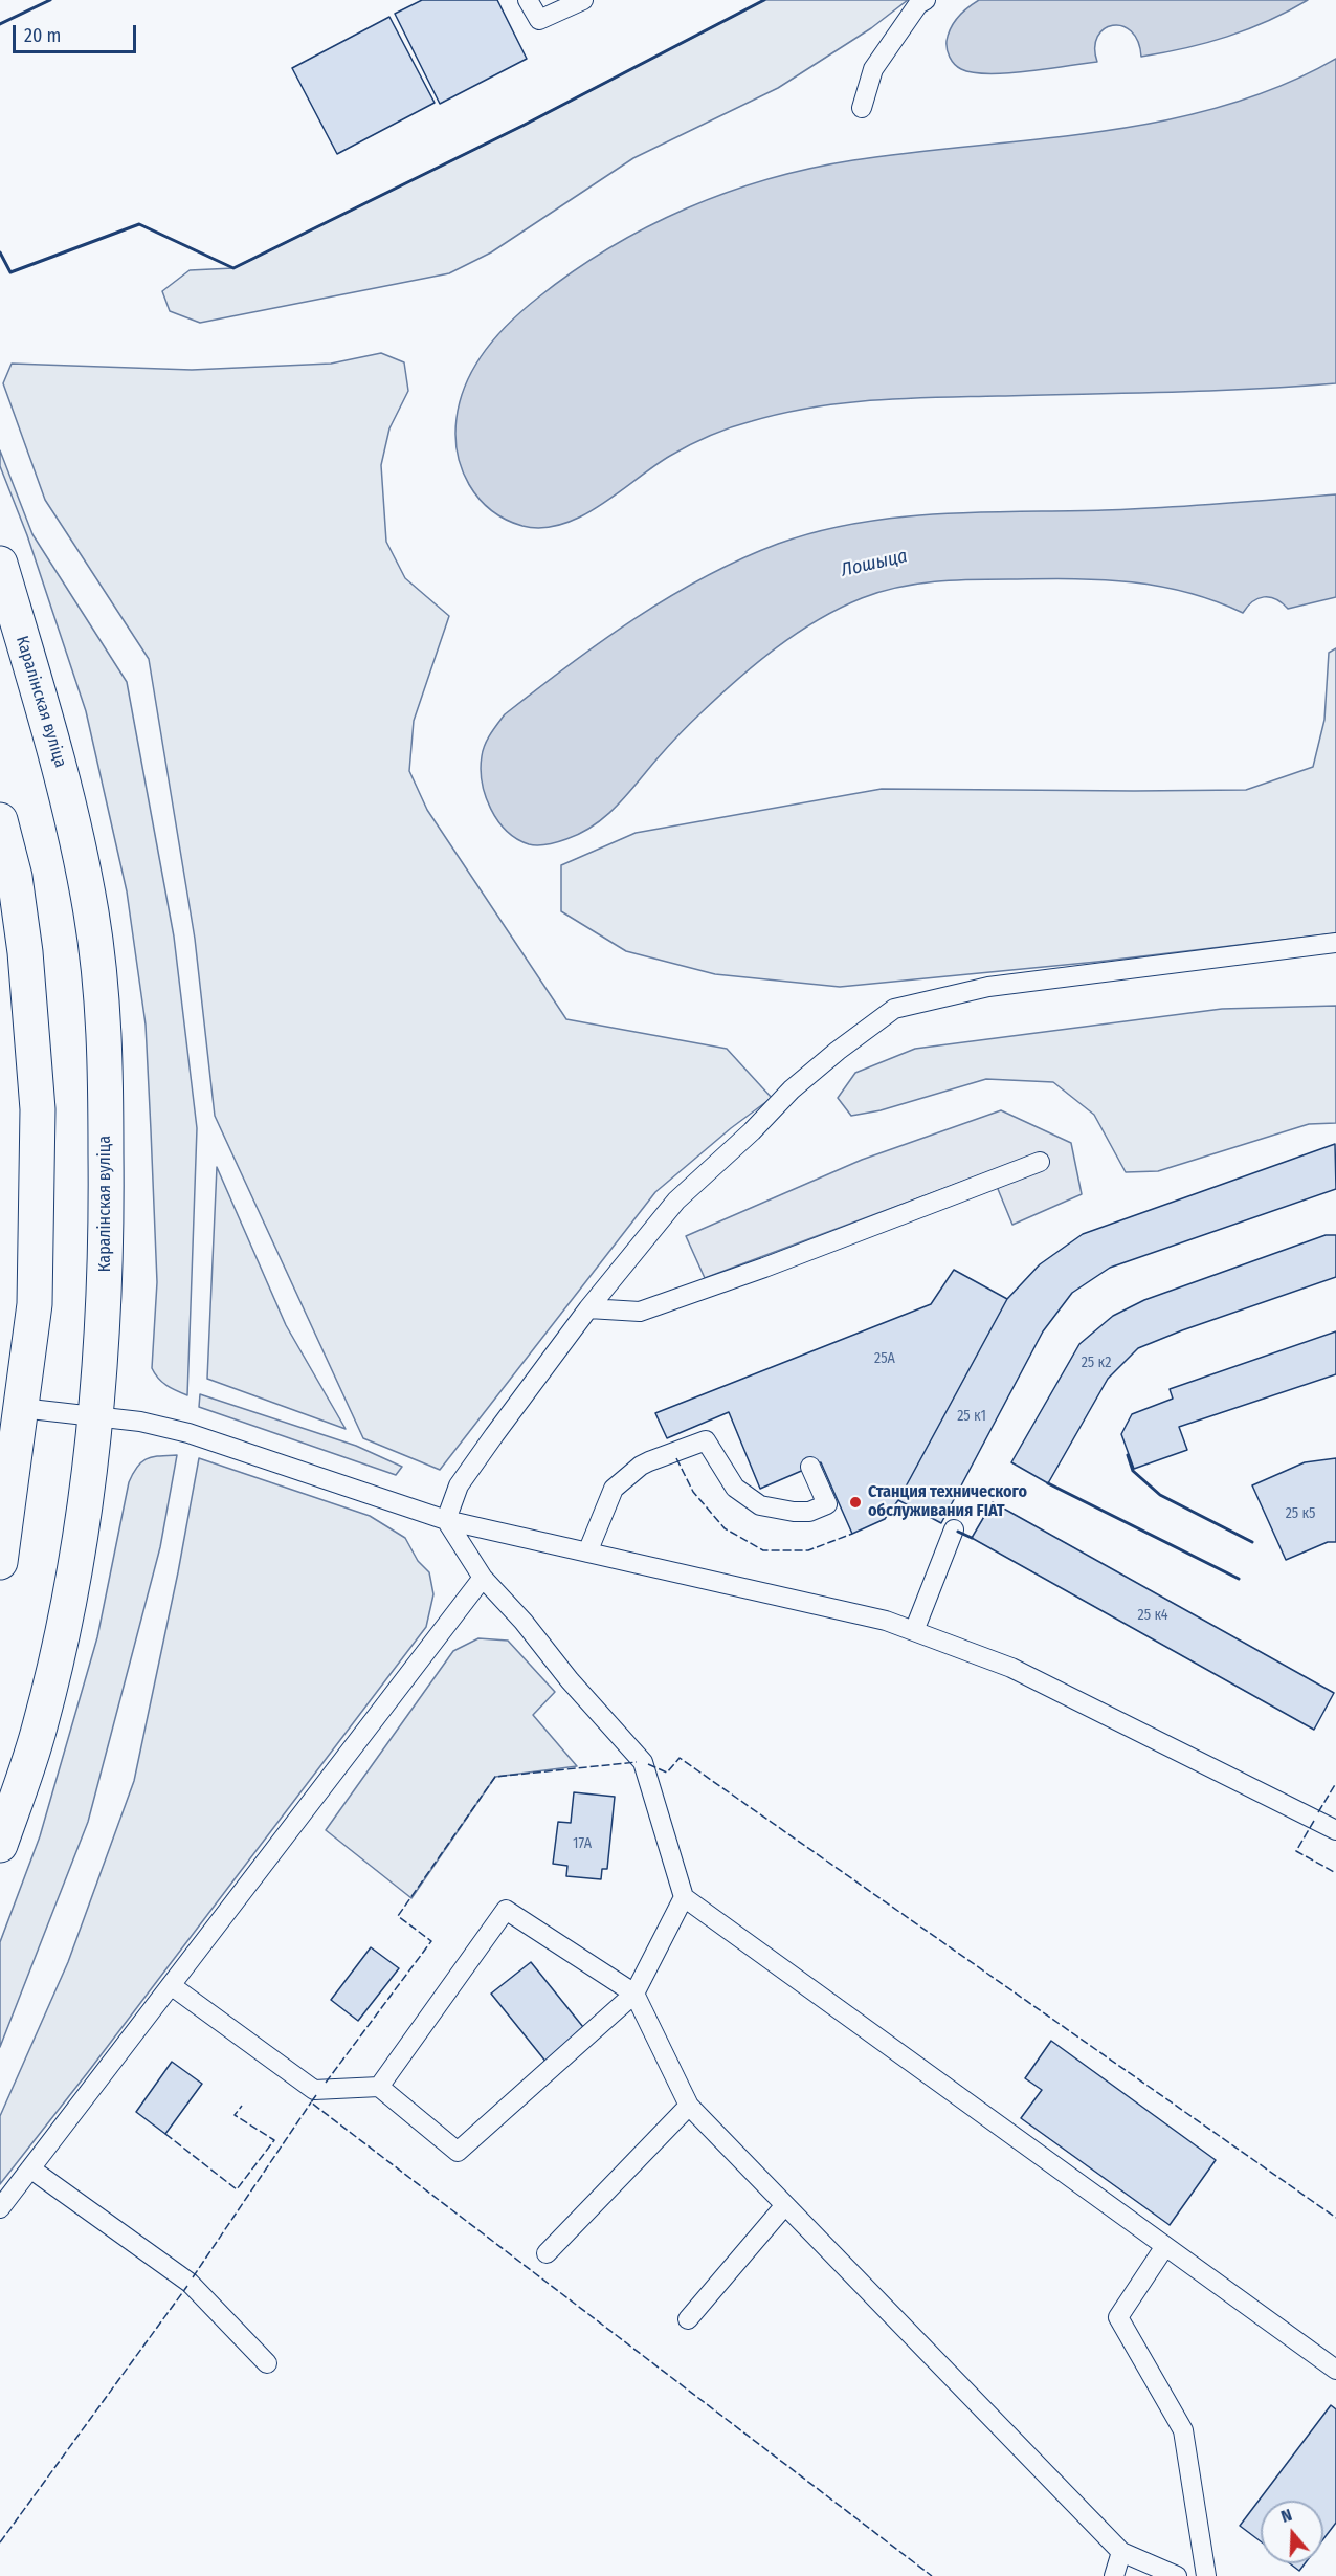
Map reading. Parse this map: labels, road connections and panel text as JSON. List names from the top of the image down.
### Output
{
  "streets": {
    "main road": ["Каралінская вуліца"]
  },
  "water": ["Лошыца"],
  "places": ["Станция технического обслуживания FIAT"],
  "house_numbers": [
    "25А",
    "25 к2",
    "25 к1",
    "25 к5",
    "25 к4",
    "17А"
  ],
  "scale_bar": "20 m",
  "north": "top"
}
